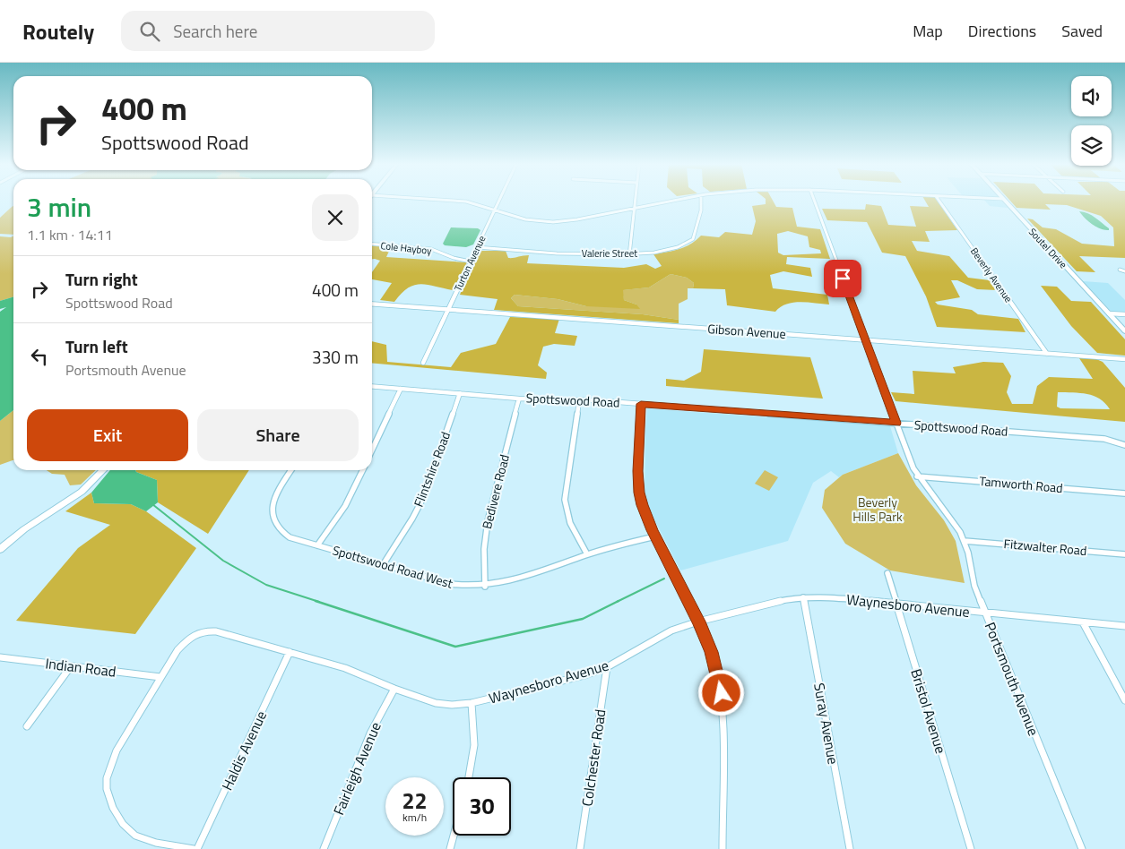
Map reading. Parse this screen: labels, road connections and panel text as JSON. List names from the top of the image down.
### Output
{
  "streets": {
    "main road": ["Soutel Drive"],
    "street": [
      "Cole Hayboy",
      "Valerie Street",
      "Turton Avenue",
      "Beverly Avenue",
      "Gibson Avenue",
      "Spottswood Road",
      "Flintshire Road",
      "Tamworth Road",
      "Bedivere Road",
      "Fitzwalter Road",
      "Spottswood Road West",
      "Waynesboro Avenue",
      "Indian Road",
      "Portsmouth Avenue",
      "Bristol Avenue",
      "Suray Avenue",
      "Haldis Avenue",
      "Colchester Road",
      "Fairleigh Avenue"
    ]
  },
  "crossings": [
    ["Cole Hayboy", "Turton Avenue"],
    ["Valerie Street", "Turton Avenue"],
    ["Turton Avenue", "Gibson Avenue"],
    ["Beverly Avenue", "Gibson Avenue"],
    ["Gibson Avenue", "Portsmouth Avenue"],
    ["Spottswood Road", "Flintshire Road"],
    ["Spottswood Road", "Bedivere Road"],
    ["Spottswood Road", "Portsmouth Avenue"],
    ["Flintshire Road", "Spottswood Road West"],
    ["Tamworth Road", "Portsmouth Avenue"],
    ["Bedivere Road", "Spottswood Road West"],
    ["Fitzwalter Road", "Portsmouth Avenue"],
    ["Waynesboro Avenue", "Indian Road"],
    ["Waynesboro Avenue", "Portsmouth Avenue"],
    ["Waynesboro Avenue", "Bristol Avenue"],
    ["Waynesboro Avenue", "Suray Avenue"],
    ["Waynesboro Avenue", "Haldis Avenue"],
    ["Waynesboro Avenue", "Colchester Road"],
    ["Waynesboro Avenue", "Fairleigh Avenue"]
  ],
  "parks": ["Beverly Hills Park"],
  "page": {
    "header": "Routely",
    "search": "Search here",
    "nav": ["Map", "Directions", "Saved"],
    "turn": ["400 m", "Spottswood Road"],
    "heading": ["3 min", "1.1 km · 14:11"],
    "list": [
      {
        "name": "Turn right",
        "note": "Spottswood Road",
        "value": "400 m"
      },
      {
        "name": "Turn left",
        "note": "Portsmouth Avenue",
        "value": "330 m"
      }
    ],
    "buttons": ["Exit", "Share"],
    "speed": "22 km/h",
    "limit": "30"
  }
}
